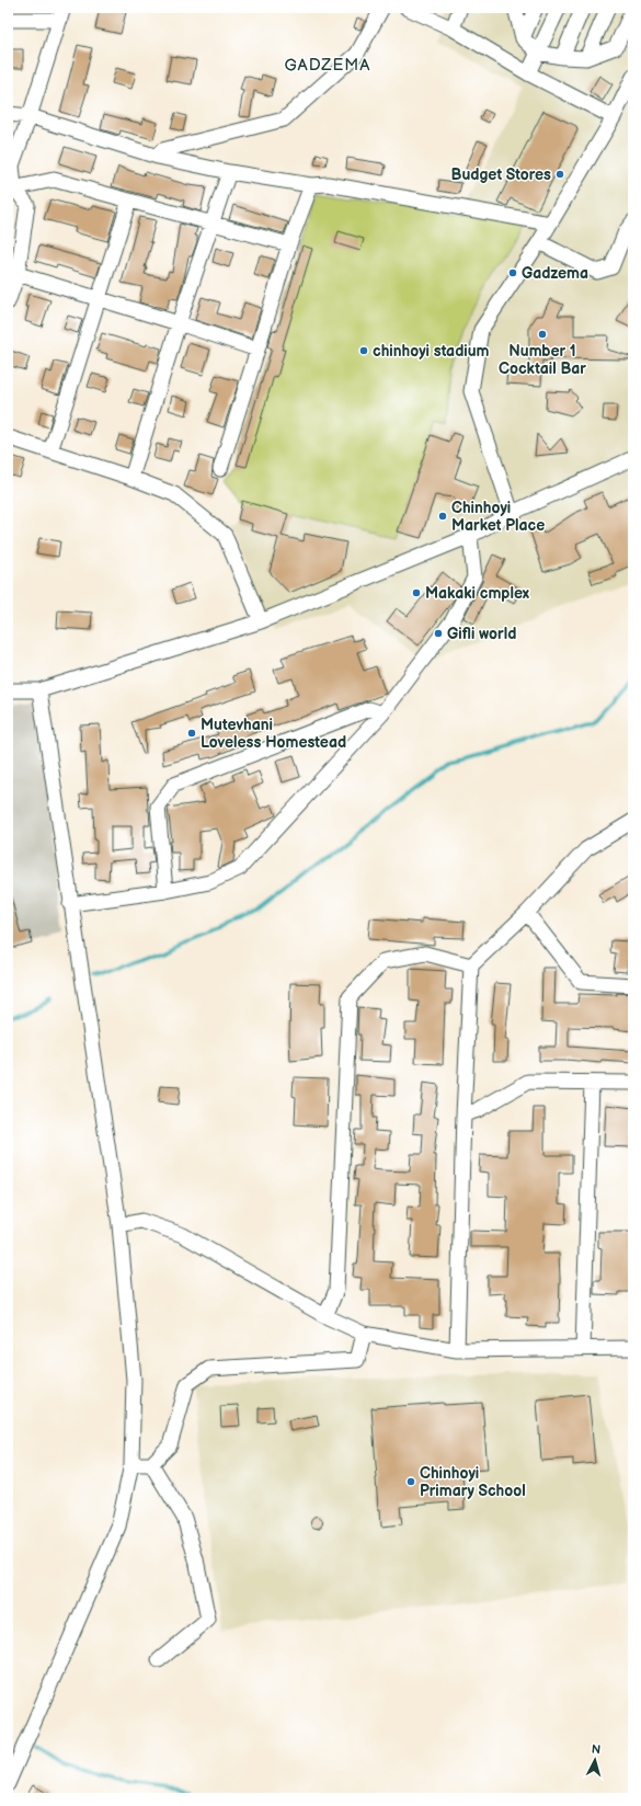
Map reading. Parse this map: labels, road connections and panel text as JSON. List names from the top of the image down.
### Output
{
  "districts": ["GADZEMA"],
  "places": [
    "Budget Stores",
    "Gadzema",
    "Number 1 Cocktail Bar",
    "chinhoyi stadium",
    "Chinhoyi Market Place",
    "Makaki cmplex",
    "Gifli world",
    "Mutevhani Loveless Homestead",
    "Chinhoyi Primary School"
  ],
  "north": "top"
}
